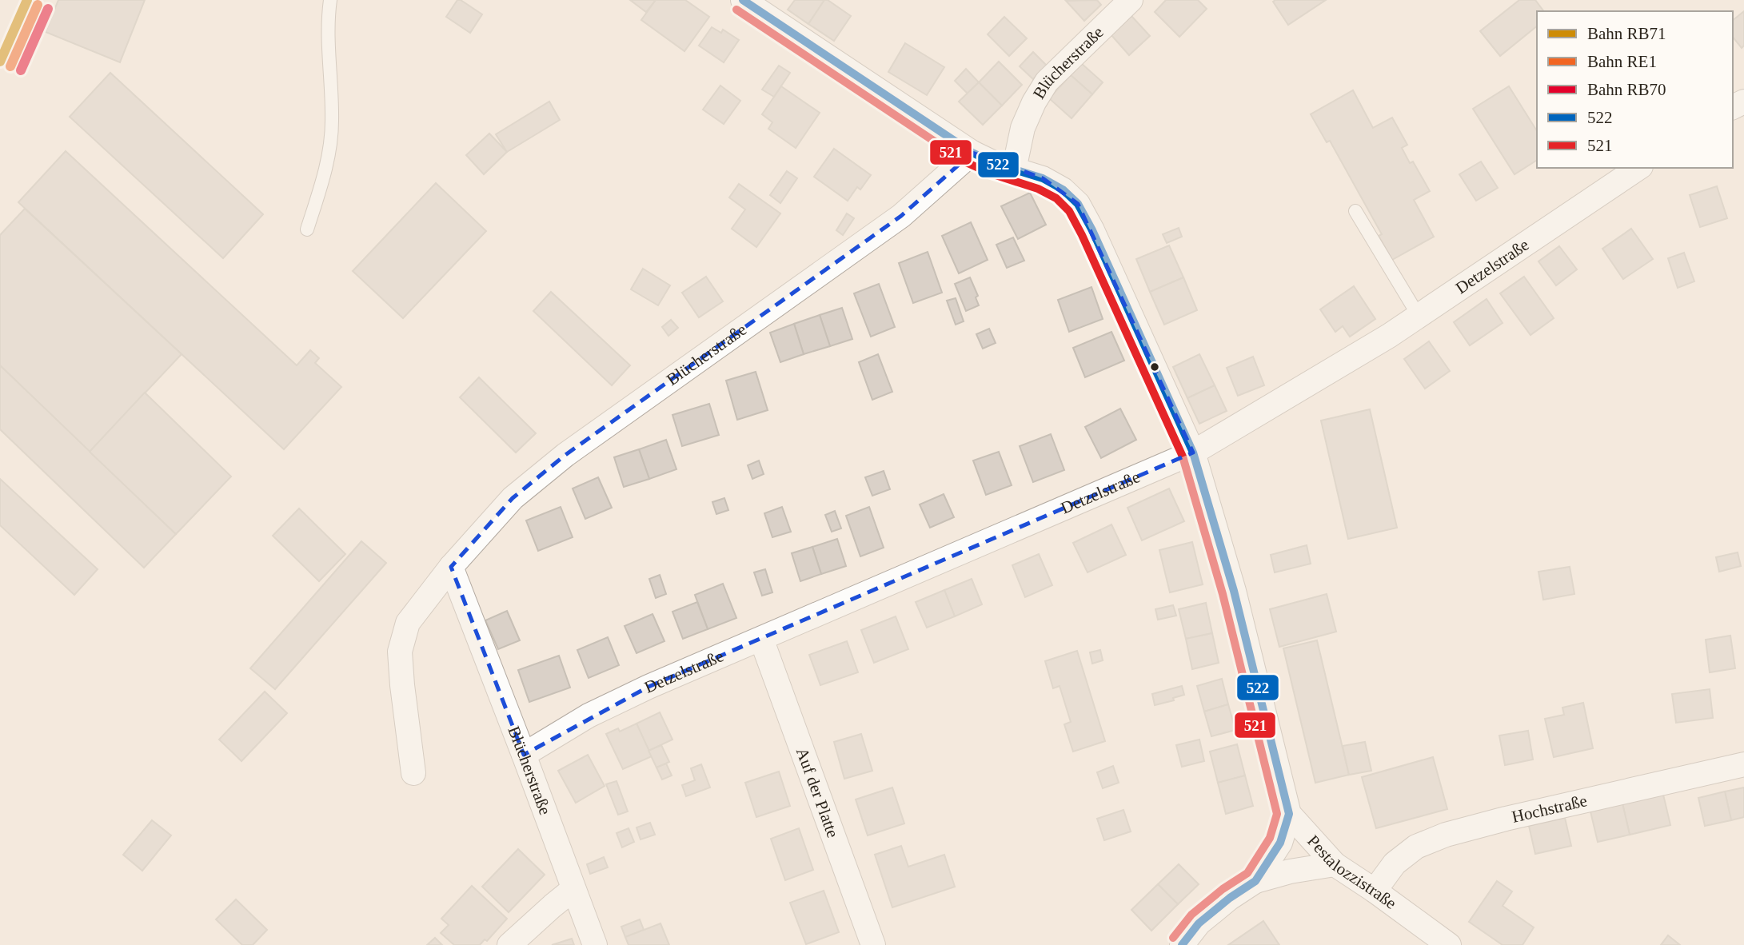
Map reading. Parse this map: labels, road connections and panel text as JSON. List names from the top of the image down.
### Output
{
  "streets": {
    "street": [
      "Blücherstraße",
      "Detzelstraße",
      "Auf der Platte",
      "Hochstraße",
      "Pestalozzistraße"
    ]
  },
  "crossings": [
    ["Blücherstraße", "Detzelstraße"],
    ["Blücherstraße", "Pestalozzistraße"],
    ["Detzelstraße", "Auf der Platte"],
    ["Detzelstraße", "Pestalozzistraße"],
    ["Hochstraße", "Pestalozzistraße"]
  ],
  "lines": [
    "rail line RB71",
    "transit line 522",
    "rail line RE1",
    "rail line RB70",
    "transit line 521"
  ],
  "legend": [
    "Bahn RB71",
    "Bahn RE1",
    "Bahn RB70",
    "522",
    "521"
  ]
}
